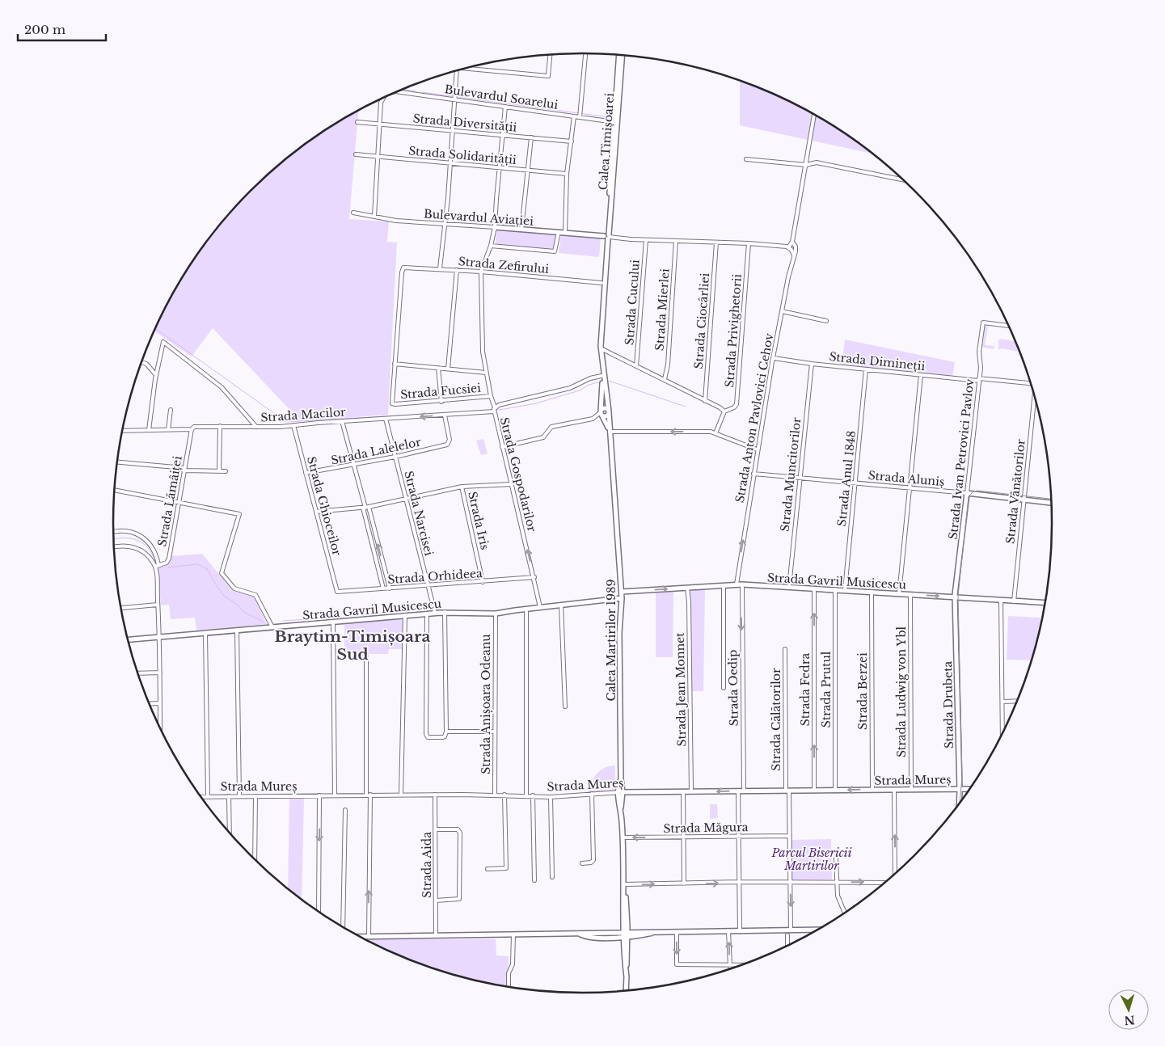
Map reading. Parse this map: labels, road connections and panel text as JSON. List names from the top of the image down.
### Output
{
  "streets": {
    "street": [
      "Bulevardul Soarelui",
      "Strada Diversității",
      "Calea Timișoarei",
      "Strada Solidarității",
      "Bulevardul Aviației",
      "Strada Zefirului",
      "Strada Cucului",
      "Strada Mierlei",
      "Strada Ciocârliei",
      "Strada Privighetorii",
      "Strada Dimineții",
      "Strada Fucsiei",
      "Strada Macilor",
      "Strada Anton Pavlovici Cehov",
      "Strada Lalelelor",
      "Strada Ivan Petrovici Pavlov",
      "Strada Gospodarilor",
      "Strada Muncitorilor",
      "Strada Anul 1848",
      "Strada Aluniș",
      "Strada Vânătorilor",
      "Strada Lămâiței",
      "Strada Ghioceilor",
      "Strada Narcisei",
      "Strada Iris",
      "Strada Orhideea",
      "Strada Gavril Musicescu",
      "Calea Martirilor 1989",
      "Strada Oedip",
      "Strada Jean Monnet",
      "Strada Fedra",
      "Strada Prutul",
      "Strada Berzei",
      "Strada Ludwig von Ybl",
      "Strada Anișoara Odeanu",
      "Strada Drubeta",
      "Strada Călătorilor",
      "Strada Mureș",
      "Strada Măgura",
      "Strada Aida"
    ]
  },
  "crossings": [
    ["Bulevardul Soarelui", "Strada Diversității"],
    ["Bulevardul Soarelui", "Calea Timișoarei"],
    ["Calea Timișoarei", "Bulevardul Aviației"],
    ["Calea Timișoarei", "Strada Zefirului"],
    ["Calea Timișoarei", "Strada Gospodarilor"],
    ["Calea Timișoarei", "Calea Martirilor 1989"],
    ["Bulevardul Aviației", "Strada Cucului"],
    ["Bulevardul Aviației", "Strada Mierlei"],
    ["Bulevardul Aviației", "Strada Ciocârliei"],
    ["Bulevardul Aviației", "Strada Privighetorii"],
    ["Strada Zefirului", "Strada Fucsiei"],
    ["Strada Dimineții", "Strada Anton Pavlovici Cehov"],
    ["Strada Dimineții", "Strada Ivan Petrovici Pavlov"],
    ["Strada Dimineții", "Strada Muncitorilor"],
    ["Strada Dimineții", "Strada Anul 1848"],
    ["Strada Macilor", "Strada Lalelelor"],
    ["Strada Macilor", "Strada Gospodarilor"],
    ["Strada Macilor", "Strada Lămâiței"],
    ["Strada Macilor", "Strada Ghioceilor"],
    ["Strada Macilor", "Strada Narcisei"],
    ["Strada Anton Pavlovici Cehov", "Strada Aluniș"],
    ["Strada Anton Pavlovici Cehov", "Strada Gavril Musicescu"],
    ["Strada Lalelelor", "Strada Ghioceilor"],
    ["Strada Lalelelor", "Strada Narcisei"],
    ["Strada Ivan Petrovici Pavlov", "Strada Aluniș"],
    ["Strada Ivan Petrovici Pavlov", "Strada Gavril Musicescu"],
    ["Strada Ivan Petrovici Pavlov", "Strada Drubeta"],
    ["Strada Gospodarilor", "Strada Orhideea"],
    ["Strada Gospodarilor", "Strada Gavril Musicescu"],
    ["Strada Gospodarilor", "Calea Martirilor 1989"],
    ["Strada Muncitorilor", "Strada Aluniș"],
    ["Strada Muncitorilor", "Strada Gavril Musicescu"],
    ["Strada Anul 1848", "Strada Aluniș"],
    ["Strada Anul 1848", "Strada Gavril Musicescu"],
    ["Strada Aluniș", "Strada Vânătorilor"],
    ["Strada Vânătorilor", "Strada Gavril Musicescu"],
    ["Strada Ghioceilor", "Strada Orhideea"],
    ["Strada Narcisei", "Strada Orhideea"],
    ["Strada Narcisei", "Strada Gavril Musicescu"],
    ["Strada Iris", "Strada Orhideea"],
    ["Strada Gavril Musicescu", "Calea Martirilor 1989"],
    ["Strada Gavril Musicescu", "Strada Oedip"],
    ["Strada Gavril Musicescu", "Strada Jean Monnet"],
    ["Strada Gavril Musicescu", "Strada Fedra"],
    ["Strada Gavril Musicescu", "Strada Prutul"],
    ["Strada Gavril Musicescu", "Strada Berzei"],
    ["Strada Gavril Musicescu", "Strada Ludwig von Ybl"],
    ["Strada Gavril Musicescu", "Strada Anișoara Odeanu"],
    ["Strada Gavril Musicescu", "Strada Drubeta"],
    ["Calea Martirilor 1989", "Strada Mureș"],
    ["Calea Martirilor 1989", "Strada Măgura"],
    ["Strada Oedip", "Strada Mureș"],
    ["Strada Jean Monnet", "Strada Mureș"],
    ["Strada Fedra", "Strada Mureș"],
    ["Strada Prutul", "Strada Mureș"],
    ["Strada Berzei", "Strada Mureș"],
    ["Strada Ludwig von Ybl", "Strada Mureș"],
    ["Strada Anișoara Odeanu", "Strada Mureș"],
    ["Strada Drubeta", "Strada Mureș"],
    ["Strada Călătorilor", "Strada Mureș"],
    ["Strada Călătorilor", "Strada Măgura"],
    ["Strada Mureș", "Strada Aida"]
  ],
  "one_way": ["Strada Fedra", "Strada Măgura"],
  "districts": ["Braytim-Timișoara Sud"],
  "parks": ["Parcul Bisericii Martirilor"],
  "scale_bar": "200 m",
  "north": "bottom"
}
